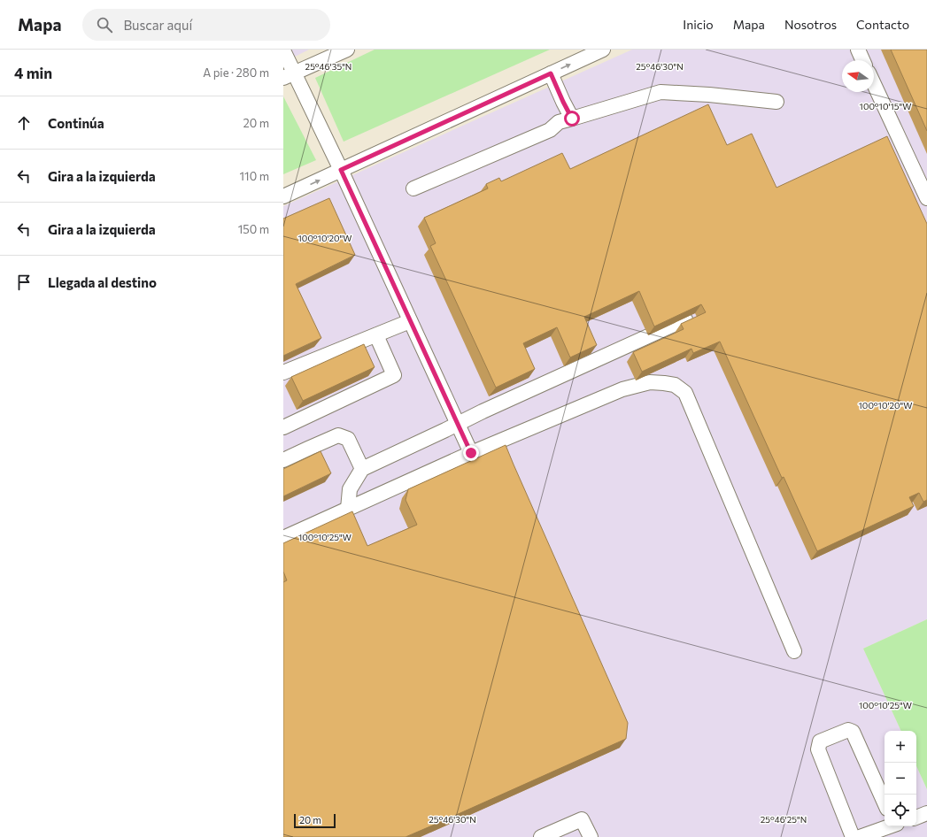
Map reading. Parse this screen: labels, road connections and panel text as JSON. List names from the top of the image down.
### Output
{
  "scale_bar": "20 m",
  "north": "left",
  "page": {
    "header": "Mapa",
    "search": "Buscar aquí",
    "nav": [
      "Inicio",
      "Mapa",
      "Nosotros",
      "Contacto"
    ],
    "heading": ["4 min", "A pie · 280 m"],
    "list": [
      ["Continúa", "20 m"],
      ["Gira a la izquierda", "110 m"],
      ["Gira a la izquierda", "150 m"],
      "Llegada al destino"
    ],
    "map_buttons": ["+", "−"],
    "scale": "20 m"
  },
  "coordinates": [
    "25°46'35\"N",
    "25°46'30\"N",
    "100°10'15\"W",
    "100°10'20\"W",
    "100°10'25\"W",
    "25°46'25\"N"
  ]
}
